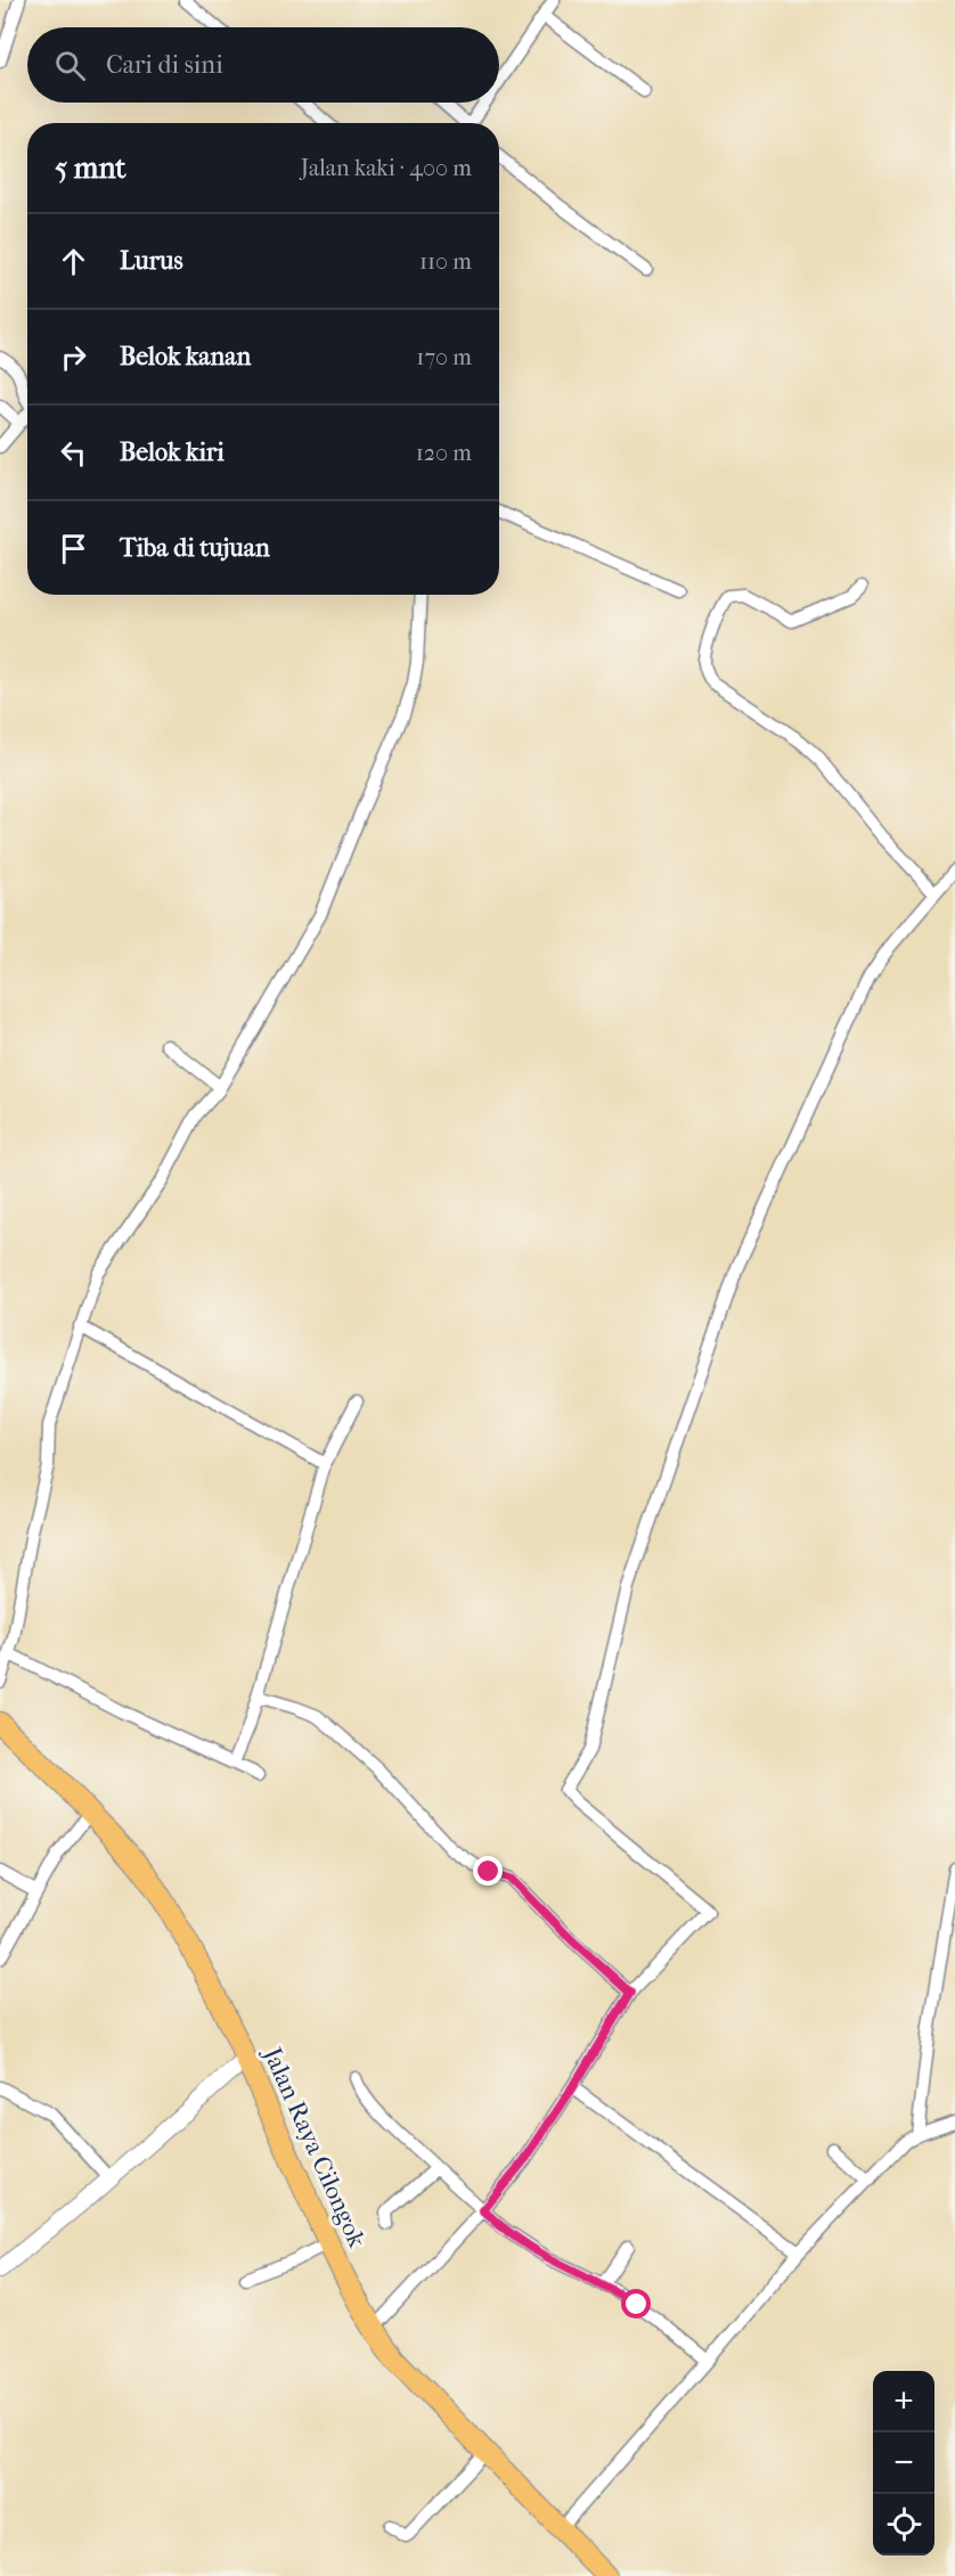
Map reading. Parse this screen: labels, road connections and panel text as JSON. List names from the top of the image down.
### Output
{
  "streets": {
    "highway": ["Jalan Raya Cilongok"]
  },
  "page": {
    "search": "Cari di sini",
    "heading": ["5 mnt", "Jalan kaki · 400 m"],
    "list": [
      ["Lurus", "110 m"],
      ["Belok kanan", "170 m"],
      ["Belok kiri", "120 m"],
      "Tiba di tujuan"
    ],
    "map_buttons": ["+", "−"]
  }
}
